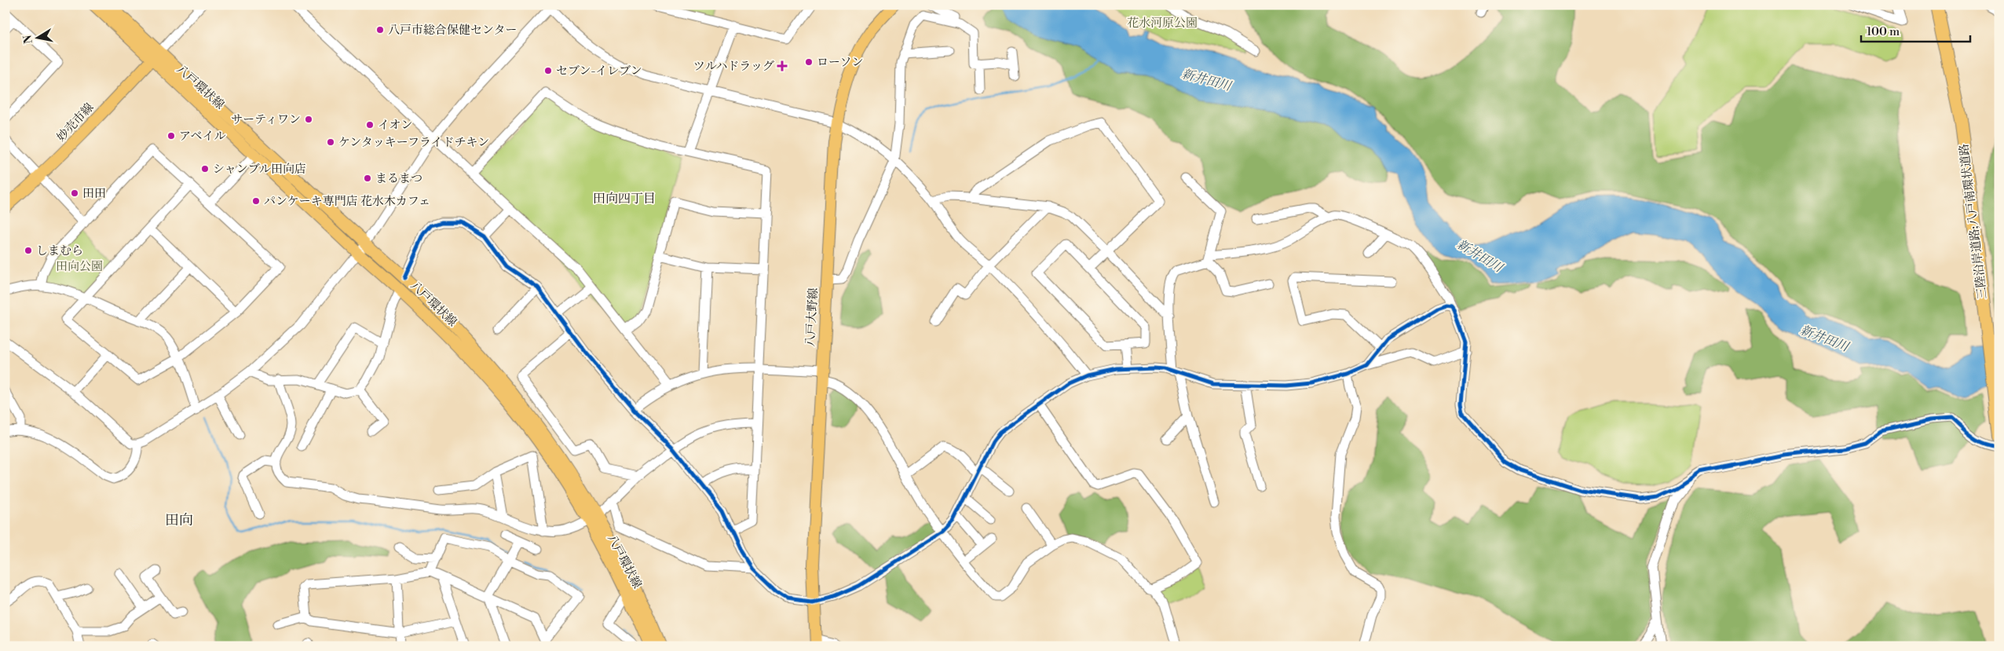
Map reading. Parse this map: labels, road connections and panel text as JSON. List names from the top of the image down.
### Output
{
  "streets": {
    "highway": ["三陸沿岸道路;八戸南環状道路"],
    "main road": ["八戸環状線", "妙売市線", "八戸大野線"]
  },
  "crossings": [
    ["八戸環状線", "妙売市線"]
  ],
  "districts": ["田向四丁目", "田向"],
  "water": ["新井田川"],
  "parks": ["花水河原公園", "田向公園"],
  "places": {
    "other": [
      "八戸市総合保健センター",
      "ローソン",
      "セブン-イレブン",
      "サーティワン",
      "イオン",
      "アベイル",
      "ケンタッキーフライドチキン",
      "シャンブル田向店",
      "まるまつ",
      "田田",
      "パンケーキ専門店 花水木カフェ",
      "しまむら"
    ],
    "health": ["ツルハドラッグ"]
  },
  "scale_bar": "100 m",
  "north": "left"
}
